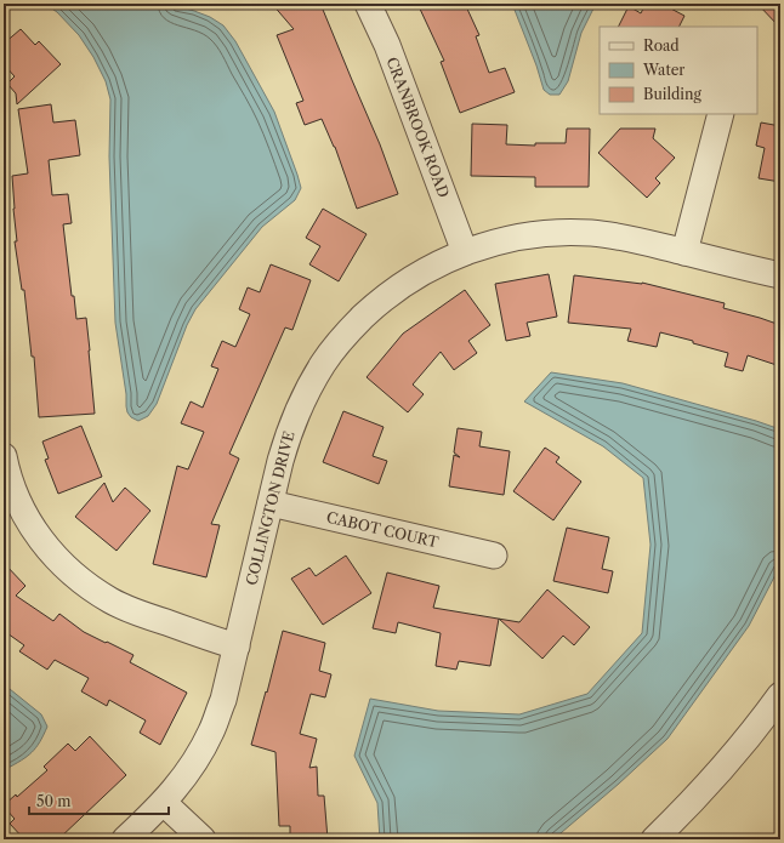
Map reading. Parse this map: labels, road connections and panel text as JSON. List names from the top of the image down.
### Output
{
  "streets": {
    "street": ["CRANBROOK ROAD", "COLLINGTON DRIVE", "CABOT COURT"]
  },
  "crossings": [
    ["CRANBROOK ROAD", "COLLINGTON DRIVE"],
    ["COLLINGTON DRIVE", "CABOT COURT"]
  ],
  "legend": ["Road", "Water", "Building"],
  "scale_bar": "50 m"
}
